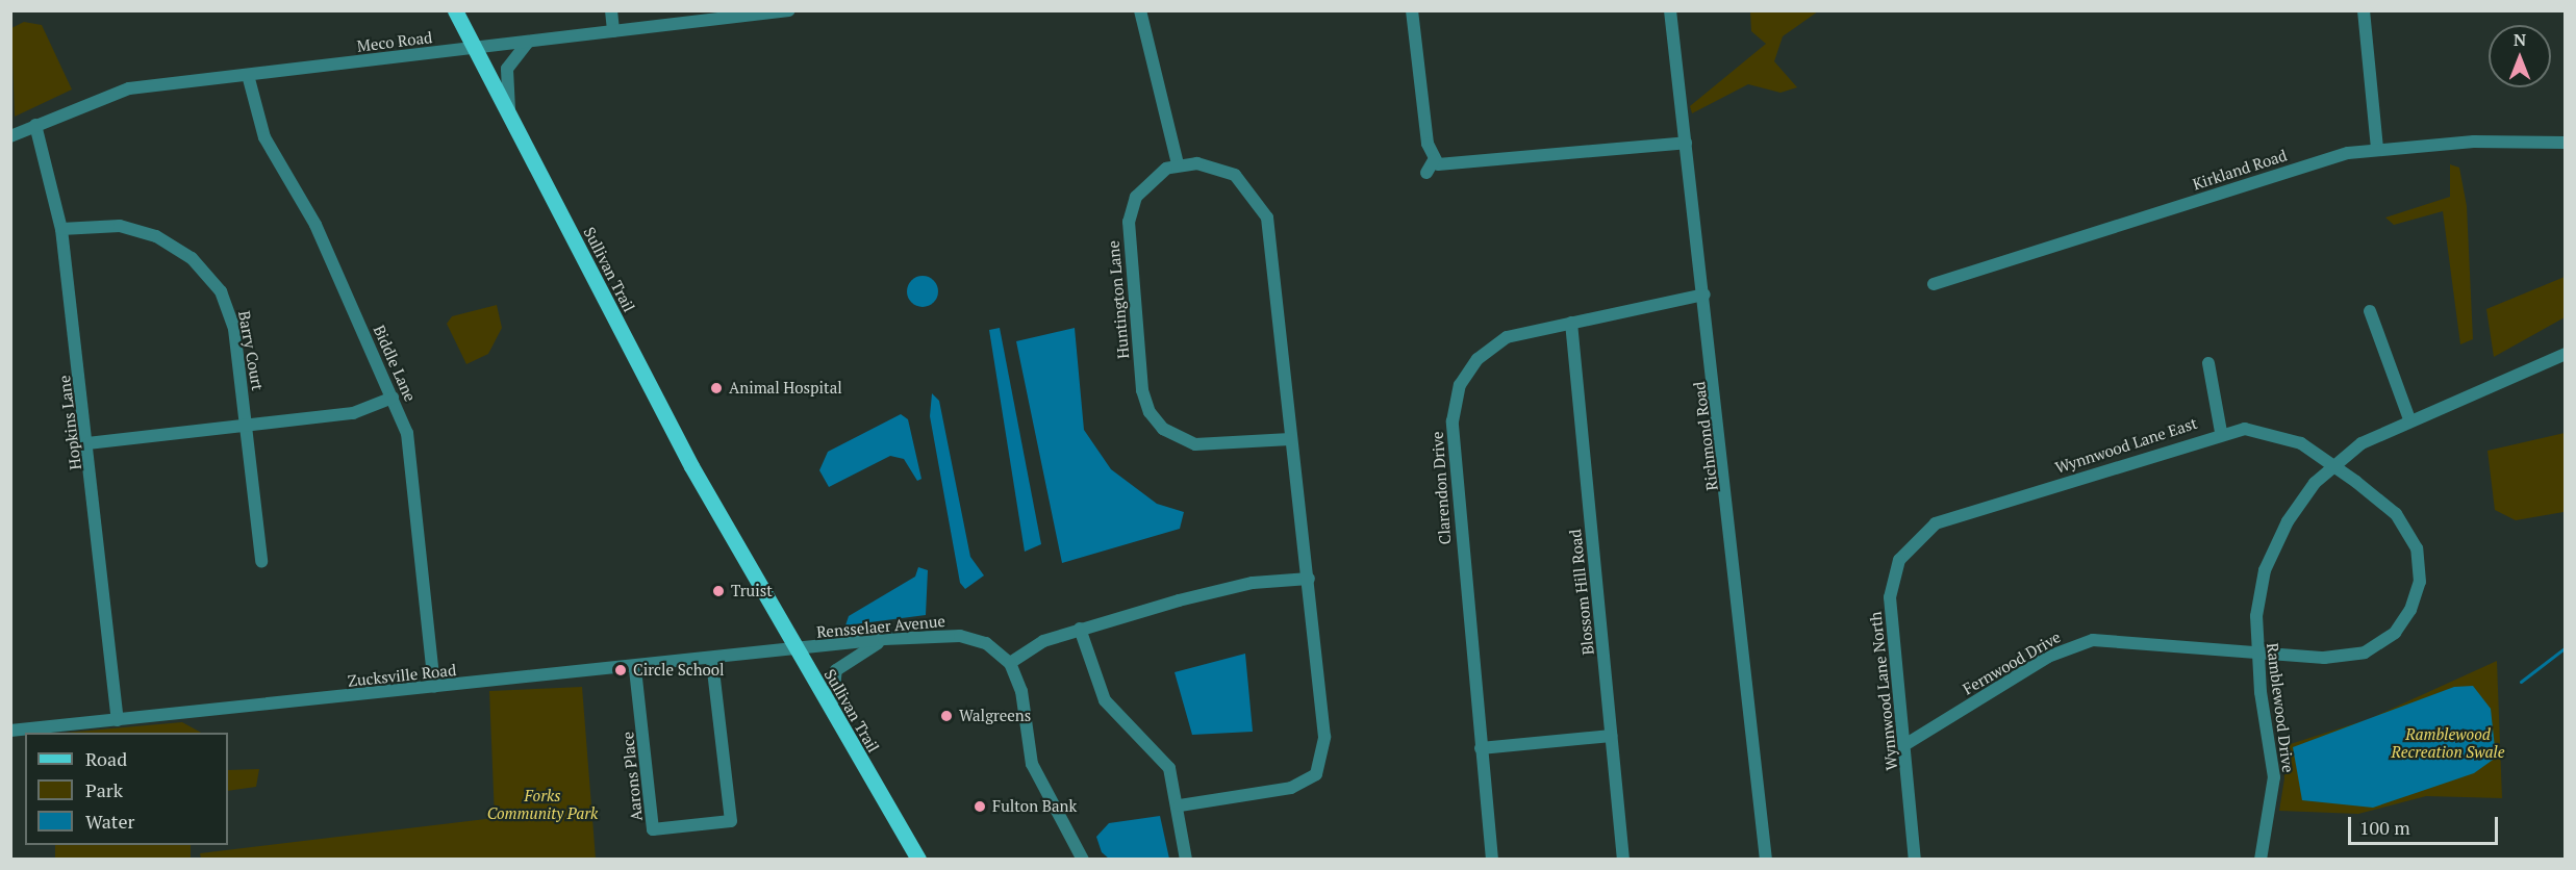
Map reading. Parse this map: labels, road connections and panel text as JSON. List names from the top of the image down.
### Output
{
  "streets": {
    "main road": ["Sullivan Trail"],
    "street": [
      "Meco Road",
      "Kirkland Road",
      "Huntington Lane",
      "Barry Court",
      "Biddle Lane",
      "Hopkins Lane",
      "Richmond Road",
      "Wynnwood Lane East",
      "Clarendon Drive",
      "Blossom Hill Road",
      "Rensselaer Avenue",
      "Fernwood Drive",
      "Zucksville Road",
      "Wynnwood Lane North",
      "Ramblewood Drive",
      "Aarons Place"
    ]
  },
  "crossings": [
    ["Meco Road", "Sullivan Trail"],
    ["Meco Road", "Biddle Lane"],
    ["Meco Road", "Hopkins Lane"],
    ["Sullivan Trail", "Rensselaer Avenue"],
    ["Sullivan Trail", "Zucksville Road"],
    ["Barry Court", "Hopkins Lane"],
    ["Biddle Lane", "Zucksville Road"],
    ["Hopkins Lane", "Zucksville Road"],
    ["Richmond Road", "Clarendon Drive"],
    ["Wynnwood Lane East", "Fernwood Drive"],
    ["Wynnwood Lane East", "Wynnwood Lane North"],
    ["Wynnwood Lane East", "Ramblewood Drive"],
    ["Clarendon Drive", "Blossom Hill Road"],
    ["Rensselaer Avenue", "Zucksville Road"],
    ["Fernwood Drive", "Wynnwood Lane North"],
    ["Fernwood Drive", "Ramblewood Drive"],
    ["Zucksville Road", "Aarons Place"]
  ],
  "parks": ["Ramblewood Recreation Swale", "Forks Community Park"],
  "places": [
    "Animal Hospital",
    "Truist",
    "Circle School",
    "Walgreens",
    "Fulton Bank"
  ],
  "legend": ["Road", "Park", "Water"],
  "scale_bar": "100 m",
  "north": "top"
}
